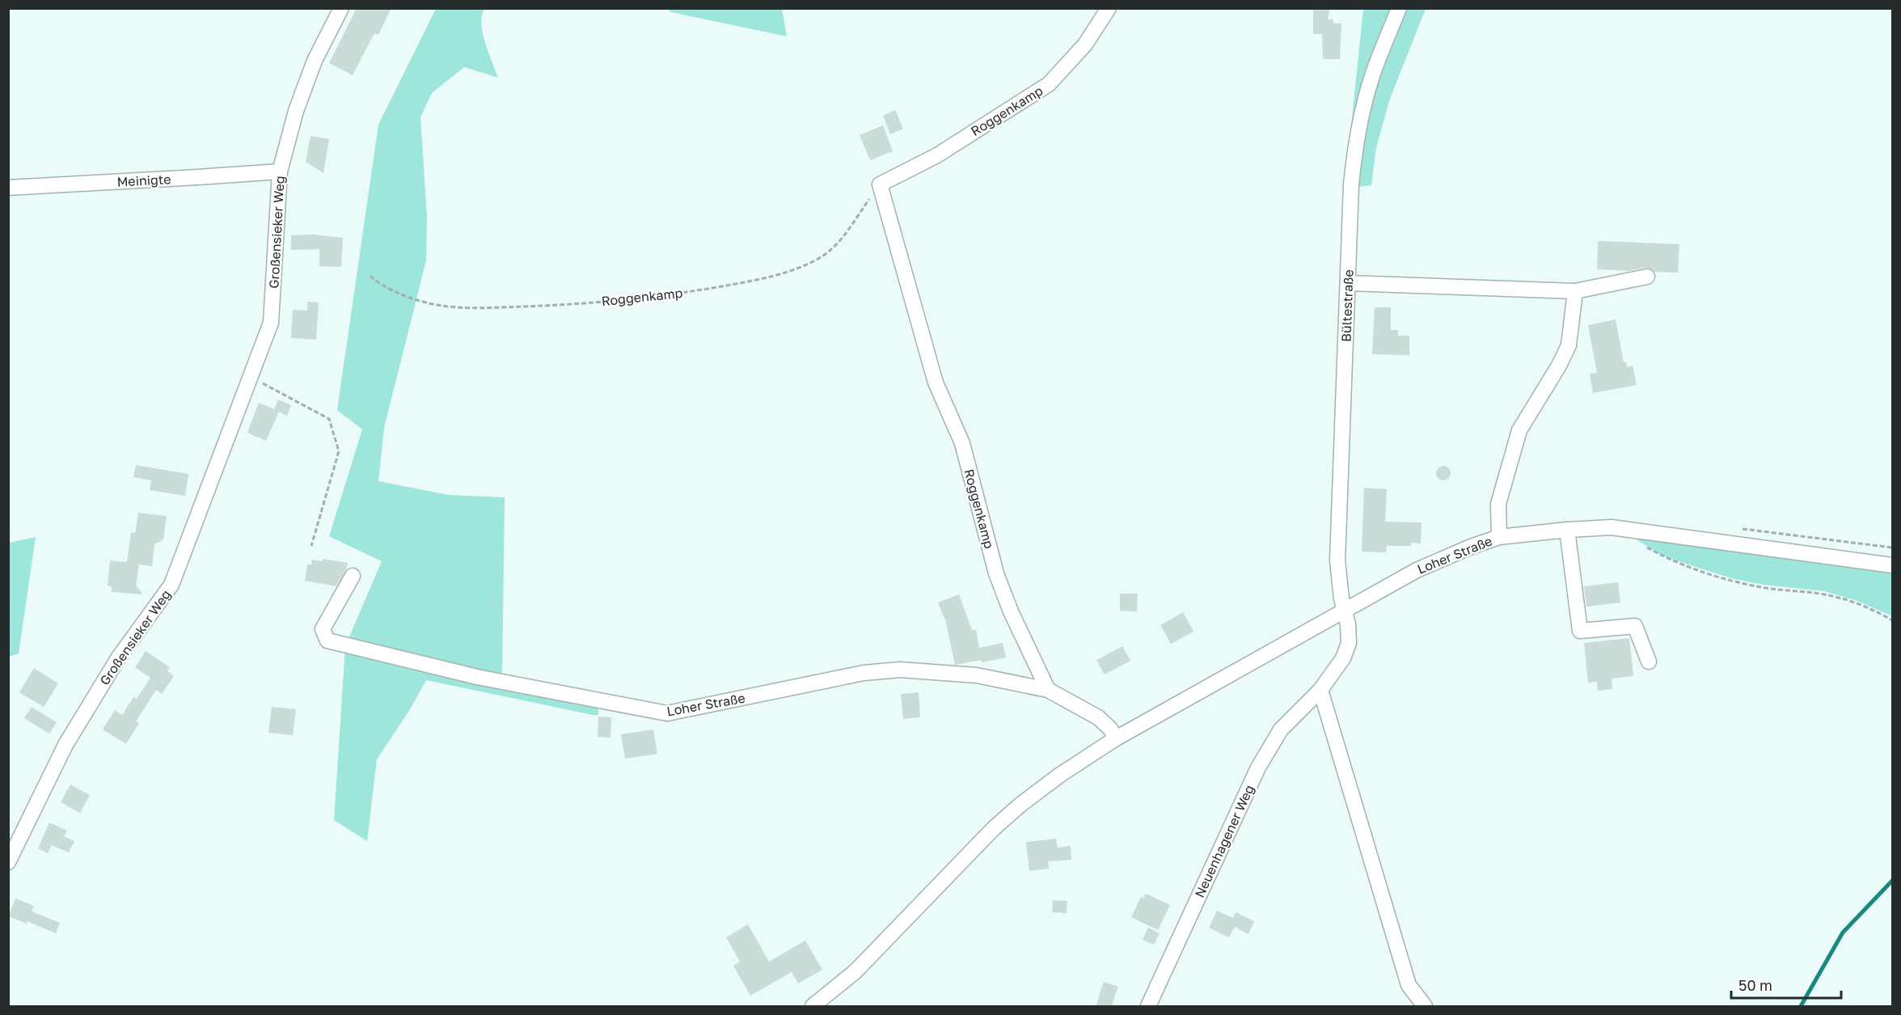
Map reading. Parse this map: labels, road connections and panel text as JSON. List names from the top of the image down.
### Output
{
  "streets": {
    "street": [
      "Roggenkamp",
      "Meinigte",
      "Großensieker Weg",
      "Bültestraße",
      "Loher Straße",
      "Neuenhagener Weg"
    ]
  },
  "crossings": [
    ["Roggenkamp", "Loher Straße"],
    ["Meinigte", "Großensieker Weg"],
    ["Bültestraße", "Loher Straße"],
    ["Bültestraße", "Neuenhagener Weg"],
    ["Loher Straße", "Neuenhagener Weg"]
  ],
  "scale_bar": "50 m"
}
